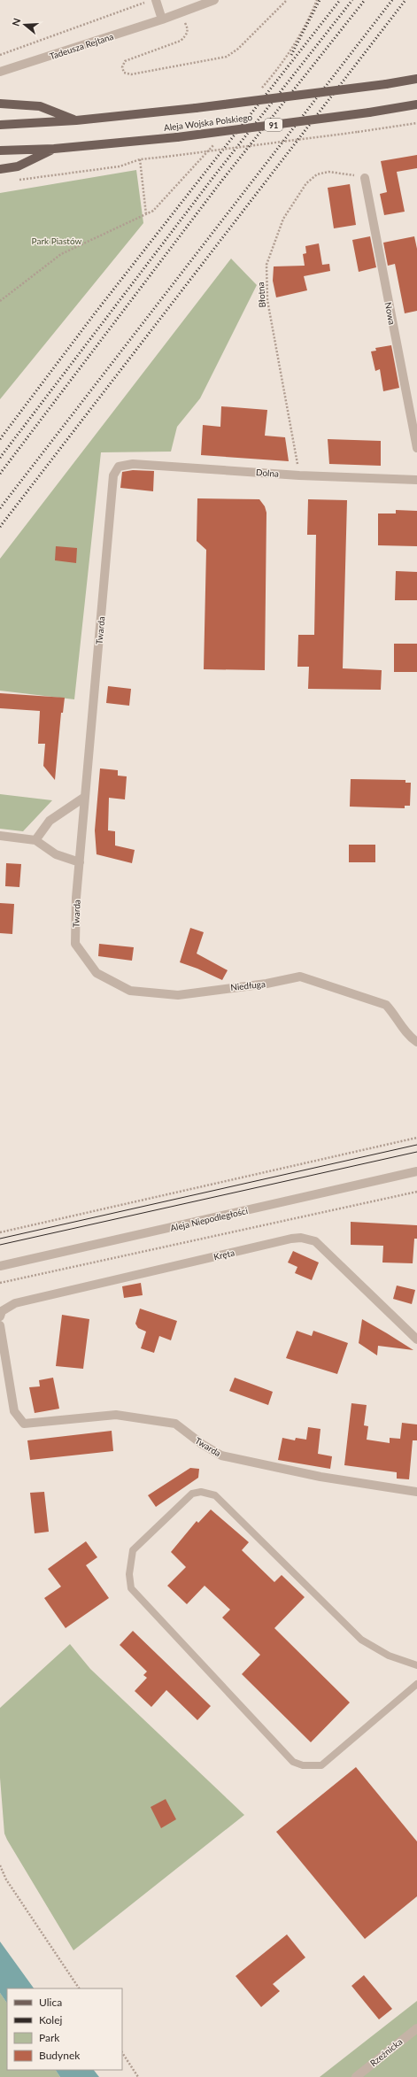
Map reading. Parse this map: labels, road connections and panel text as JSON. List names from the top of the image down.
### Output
{
  "streets": {
    "main road": ["Aleja Wojska Polskiego", "91"],
    "street": [
      "Tadeusza Rejtana",
      "Nowa",
      "Dolna",
      "Twarda",
      "Niedługa",
      "Aleja Niepodległości",
      "Kręta",
      "Rzeźnicka"
    ],
    "path": ["Błotna"]
  },
  "crossings": [
    ["Błotna", "Nowa"],
    ["Błotna", "Dolna"],
    ["Dolna", "Twarda"],
    ["Twarda", "Niedługa"]
  ],
  "parks": ["Park Piastów"],
  "legend": [
    "Ulica",
    "Kolej",
    "Park",
    "Budynek"
  ],
  "north": "left"
}
